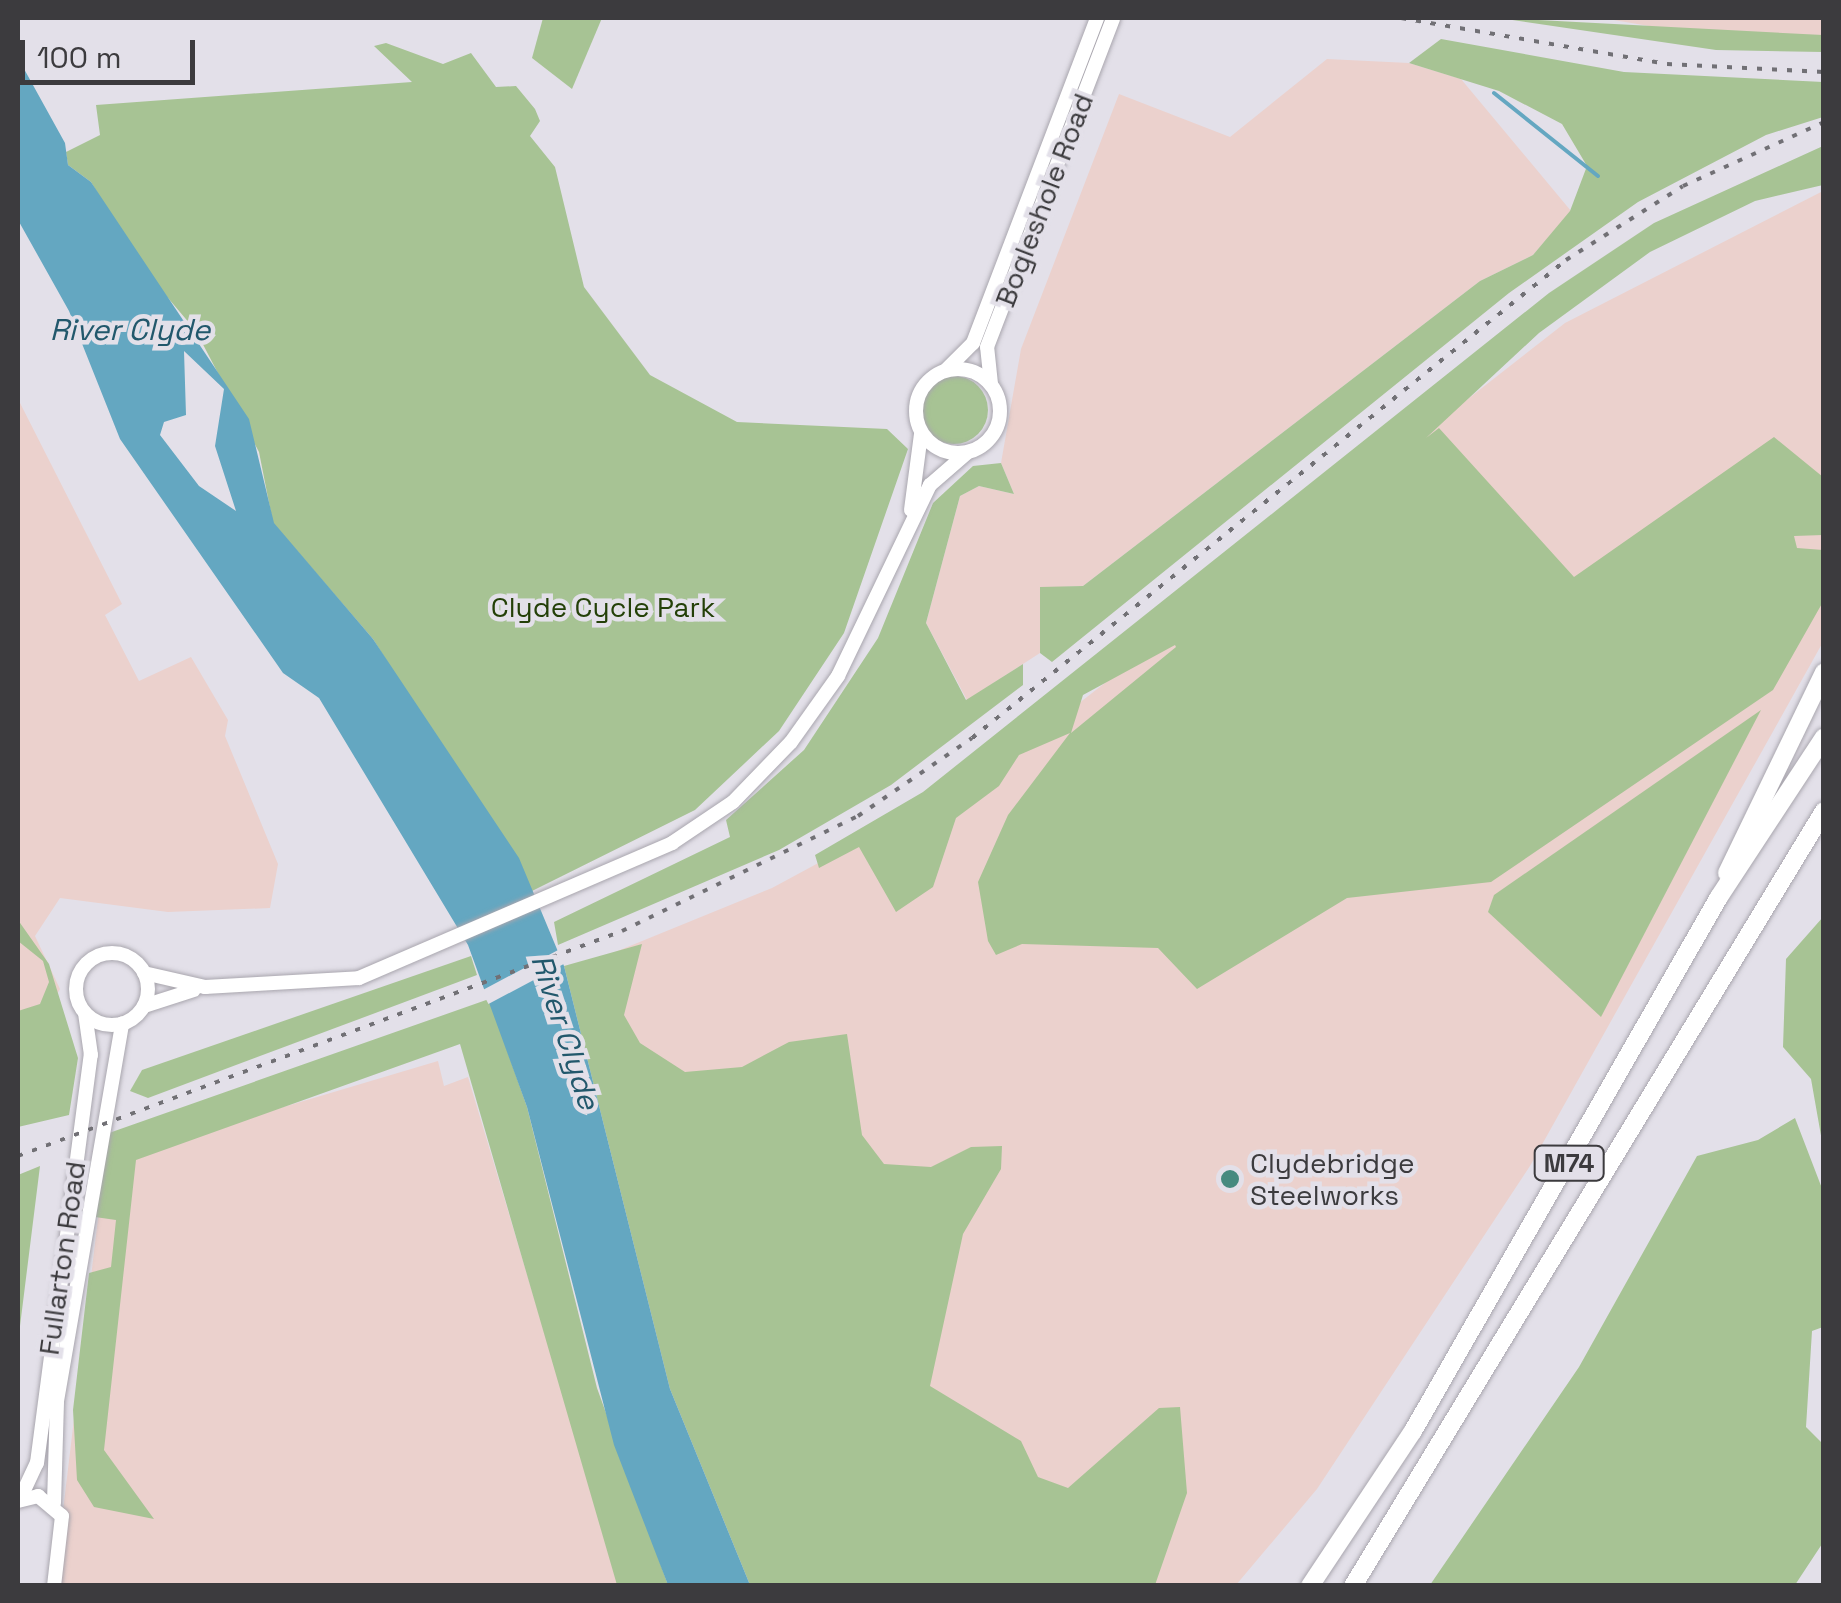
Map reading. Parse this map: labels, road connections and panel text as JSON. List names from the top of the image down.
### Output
{
  "streets": {
    "highway": ["M74"],
    "street": ["Bogleshole Road", "Fullarton Road"]
  },
  "water": ["River Clyde"],
  "parks": ["Clyde Cycle Park"],
  "places": ["Clydebridge Steelworks"],
  "scale_bar": "100 m"
}
